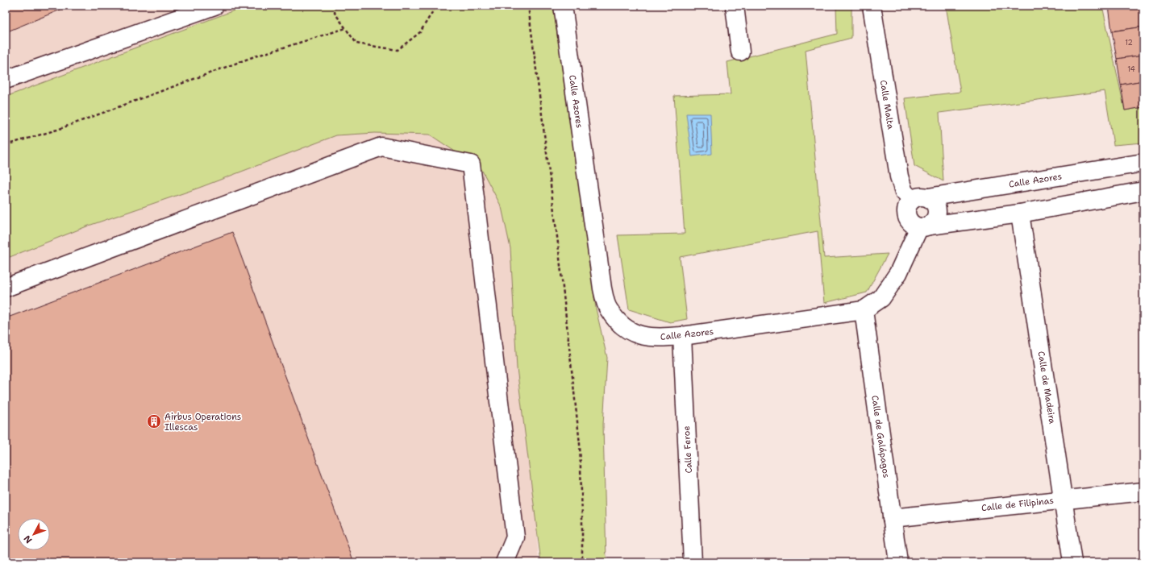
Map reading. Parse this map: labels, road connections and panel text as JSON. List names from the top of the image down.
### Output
{
  "streets": {
    "street": [
      "Calle Azores",
      "Calle Malta",
      "Calle de Madeira",
      "Calle de Galápagos",
      "Calle Feroe",
      "Calle de Filipinas"
    ]
  },
  "crossings": [
    ["Calle Azores", "Calle Malta"],
    ["Calle Azores", "Calle de Galápagos"],
    ["Calle Azores", "Calle Feroe"],
    ["Calle de Madeira", "Calle de Filipinas"],
    ["Calle de Galápagos", "Calle de Filipinas"]
  ],
  "places": {
    "building": ["Airbus Operations Illescas"]
  },
  "house_numbers": ["12", "14"],
  "north": "bottom left"
}
